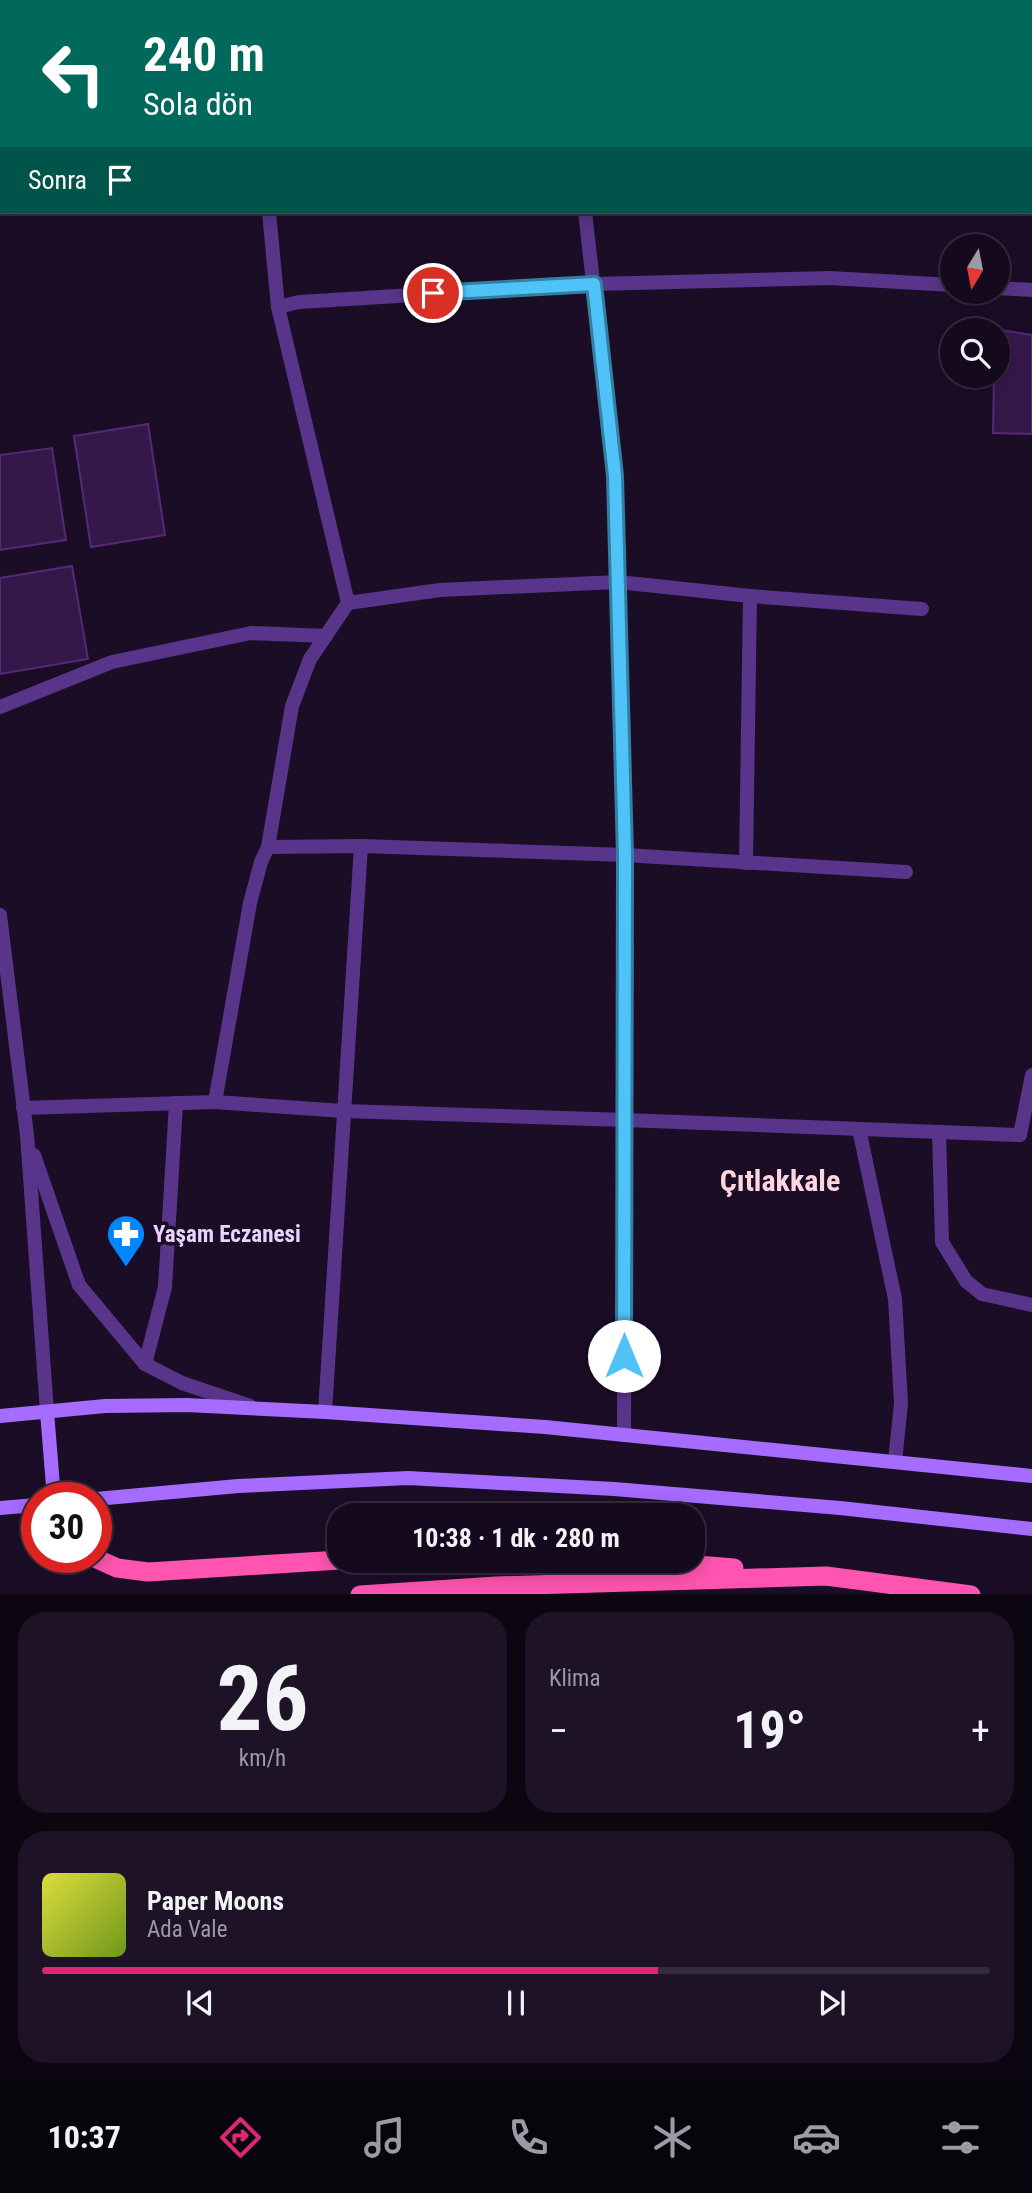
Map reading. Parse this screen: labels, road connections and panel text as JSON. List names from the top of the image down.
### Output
{
  "districts": ["Çıtlakkale"],
  "places": {
    "pharmacy": ["Yaşam Eczanesi"]
  },
  "north": "bottom",
  "page": {
    "turn": ["240 m", "Sola dön"],
    "then": "Sonra",
    "limit": "30",
    "trip": "10:38 · 1 dk · 280 m",
    "tile": [
      ["26", "km/h"],
      "Klima"
    ],
    "heat": ["−", "19°", "+"],
    "song": ["Paper Moons", "Ada Vale"],
    "tabs": "10:37"
  }
}
